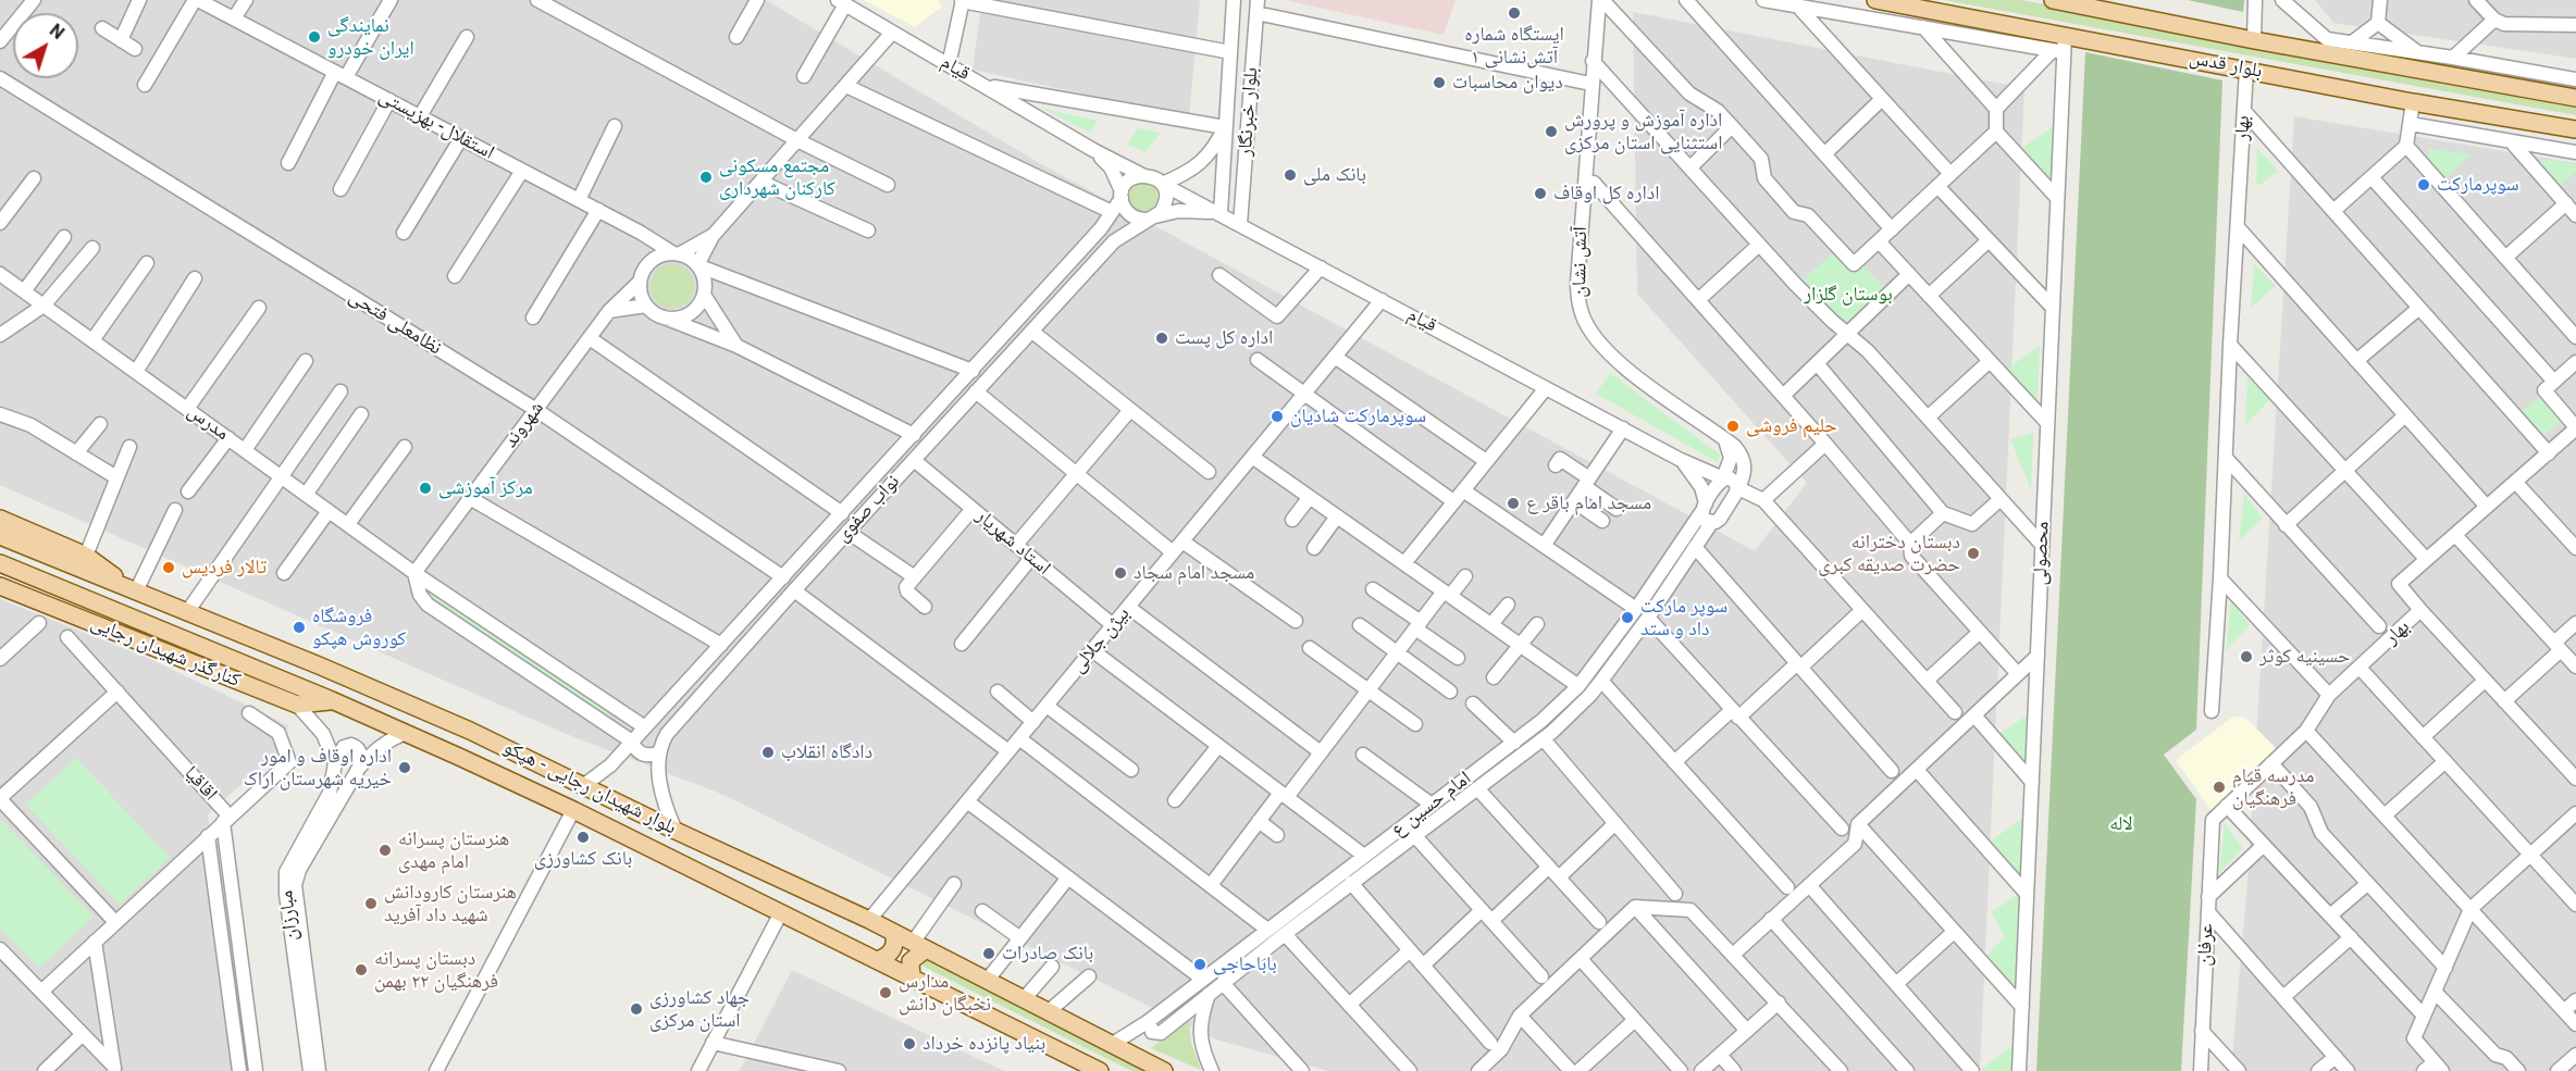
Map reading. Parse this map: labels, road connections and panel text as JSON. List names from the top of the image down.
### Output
{
  "streets": {
    "main road": ["بلوار قدس", "کنارگذر شهیدان رجایی", "بلوار شهیدان رجایی - هپکو"],
    "street": [
      "قیام",
      "بلوار خبرنگار",
      "استقلال- بهزیستی",
      "بهار",
      "آتش نشان",
      "نظامعلی فتحی",
      "مدرس",
      "شهروند",
      "نواب صفوی",
      "استاد شهریار",
      "محصولی",
      "بیژن جلالی",
      "اقاقیا",
      "امام حسین ع",
      "مبارزان",
      "عرفان"
    ]
  },
  "crossings": [
    ["بلوار قدس", "بهار"],
    ["بلوار قدس", "محصولی"],
    ["قیام", "بلوار خبرنگار"],
    ["قیام", "آتش نشان"],
    ["قیام", "نواب صفوی"],
    ["قیام", "بیژن جلالی"],
    ["قیام", "امام حسین ع"],
    ["استقلال- بهزیستی", "شهروند"],
    ["بهار", "عرفان"],
    ["آتش نشان", "امام حسین ع"],
    ["نظامعلی فتحی", "شهروند"],
    ["نظامعلی فتحی", "نواب صفوی"],
    ["مدرس", "شهروند"],
    ["مدرس", "نواب صفوی"],
    ["نواب صفوی", "استاد شهریار"],
    ["نواب صفوی", "بلوار شهیدان رجایی - هپکو"],
    ["استاد شهریار", "بیژن جلالی"],
    ["بیژن جلالی", "بلوار شهیدان رجایی - هپکو"],
    ["کنارگذر شهیدان رجایی", "بلوار شهیدان رجایی - هپکو"],
    ["بلوار شهیدان رجایی - هپکو", "امام حسین ع"],
    ["بلوار شهیدان رجایی - هپکو", "مبارزان"]
  ],
  "parks": ["بوستان گلزار", "لاله"],
  "places": [
    "ایستگاه شماره ۱ آتش‌نشانی",
    "نمایندگی ایران خودرو",
    "دیوان محاسبات",
    "اداره آموزش و پرورش استثنایی استان مرکزی",
    "بانک ملی",
    "مجتمع مسکونی کارکنان شهرداری",
    "سوپرمارکت",
    "اداره کل اوقاف",
    "اداره کل پست",
    "سوپرمارکت شادیان",
    "حلیم فروشی",
    "مرکز آموزشی",
    "مسجد امام باقر ع",
    "دبستان دخترانه حضرت صدیقه کبری",
    "تالار فردیس",
    "مسجد امام سجاد",
    "سوپر مارکت داد و ستد",
    "فروشگاه کوروش هپکو",
    "حسینیه کوثر",
    "دادگاه انقلاب",
    "اداره اوقاف و امور خیریه شهرستان اراک",
    "مدرسه قیام فرهنگیان",
    "بانک کشاورزی",
    "هنرستان پسرانه امام مهدی",
    "هنرستان کارودانش شهید داد آفرید",
    "بانک صادرات",
    "باباحاجی",
    "دبستان پسرانه فرهنگیان ۲۲ بهمن",
    "مدارس نخبگان دانش",
    "جهاد کشاورزی استان مرکزی",
    "بنیاد پانزده خرداد"
  ],
  "north": "top right"
}
